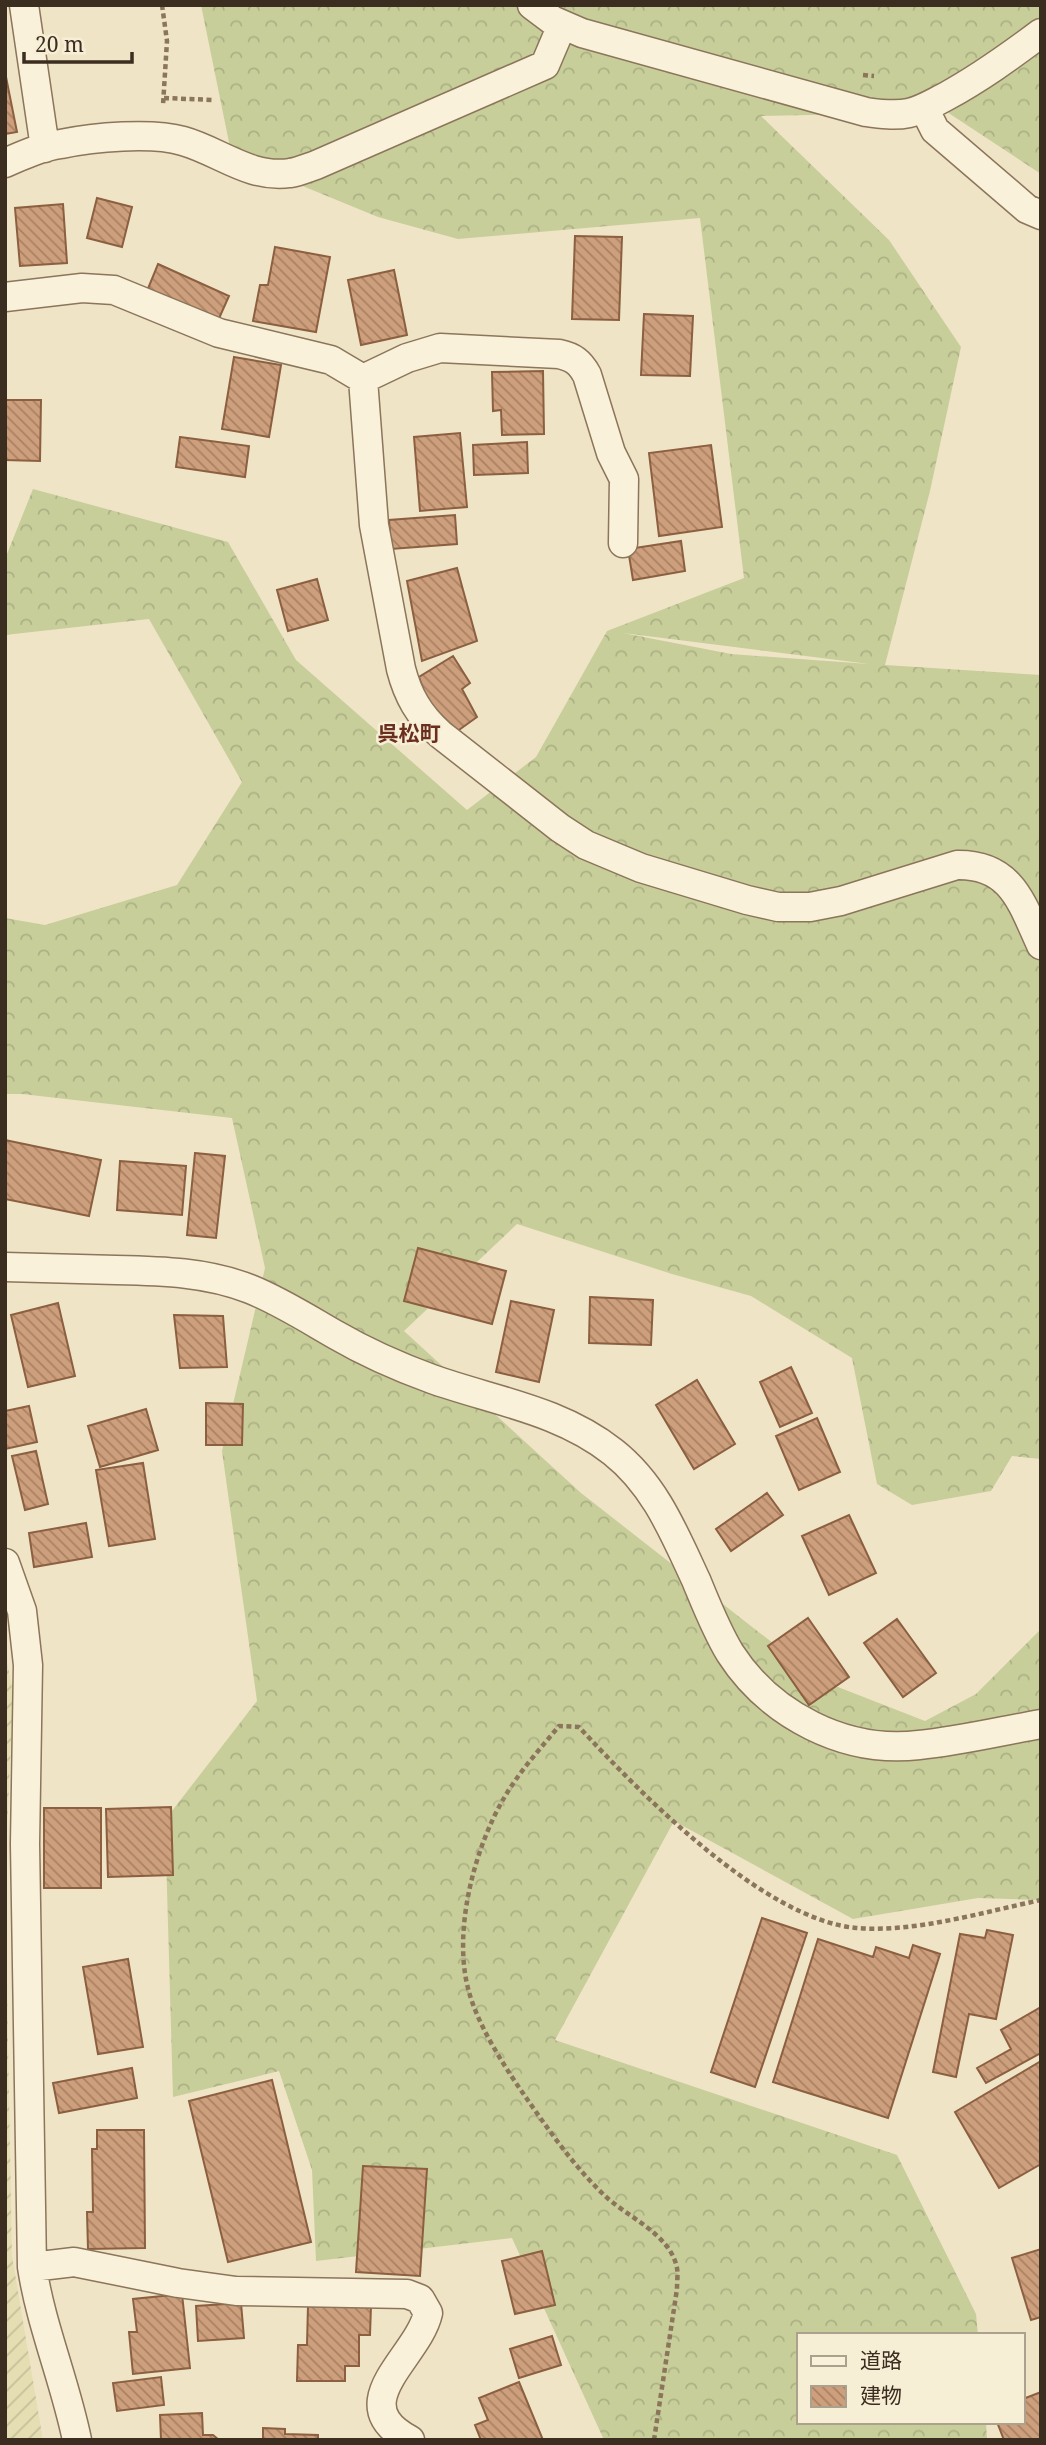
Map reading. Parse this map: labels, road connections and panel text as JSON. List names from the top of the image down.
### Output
{
  "districts": ["呉松町"],
  "legend": ["道路", "建物"],
  "scale_bar": "20 m"
}
